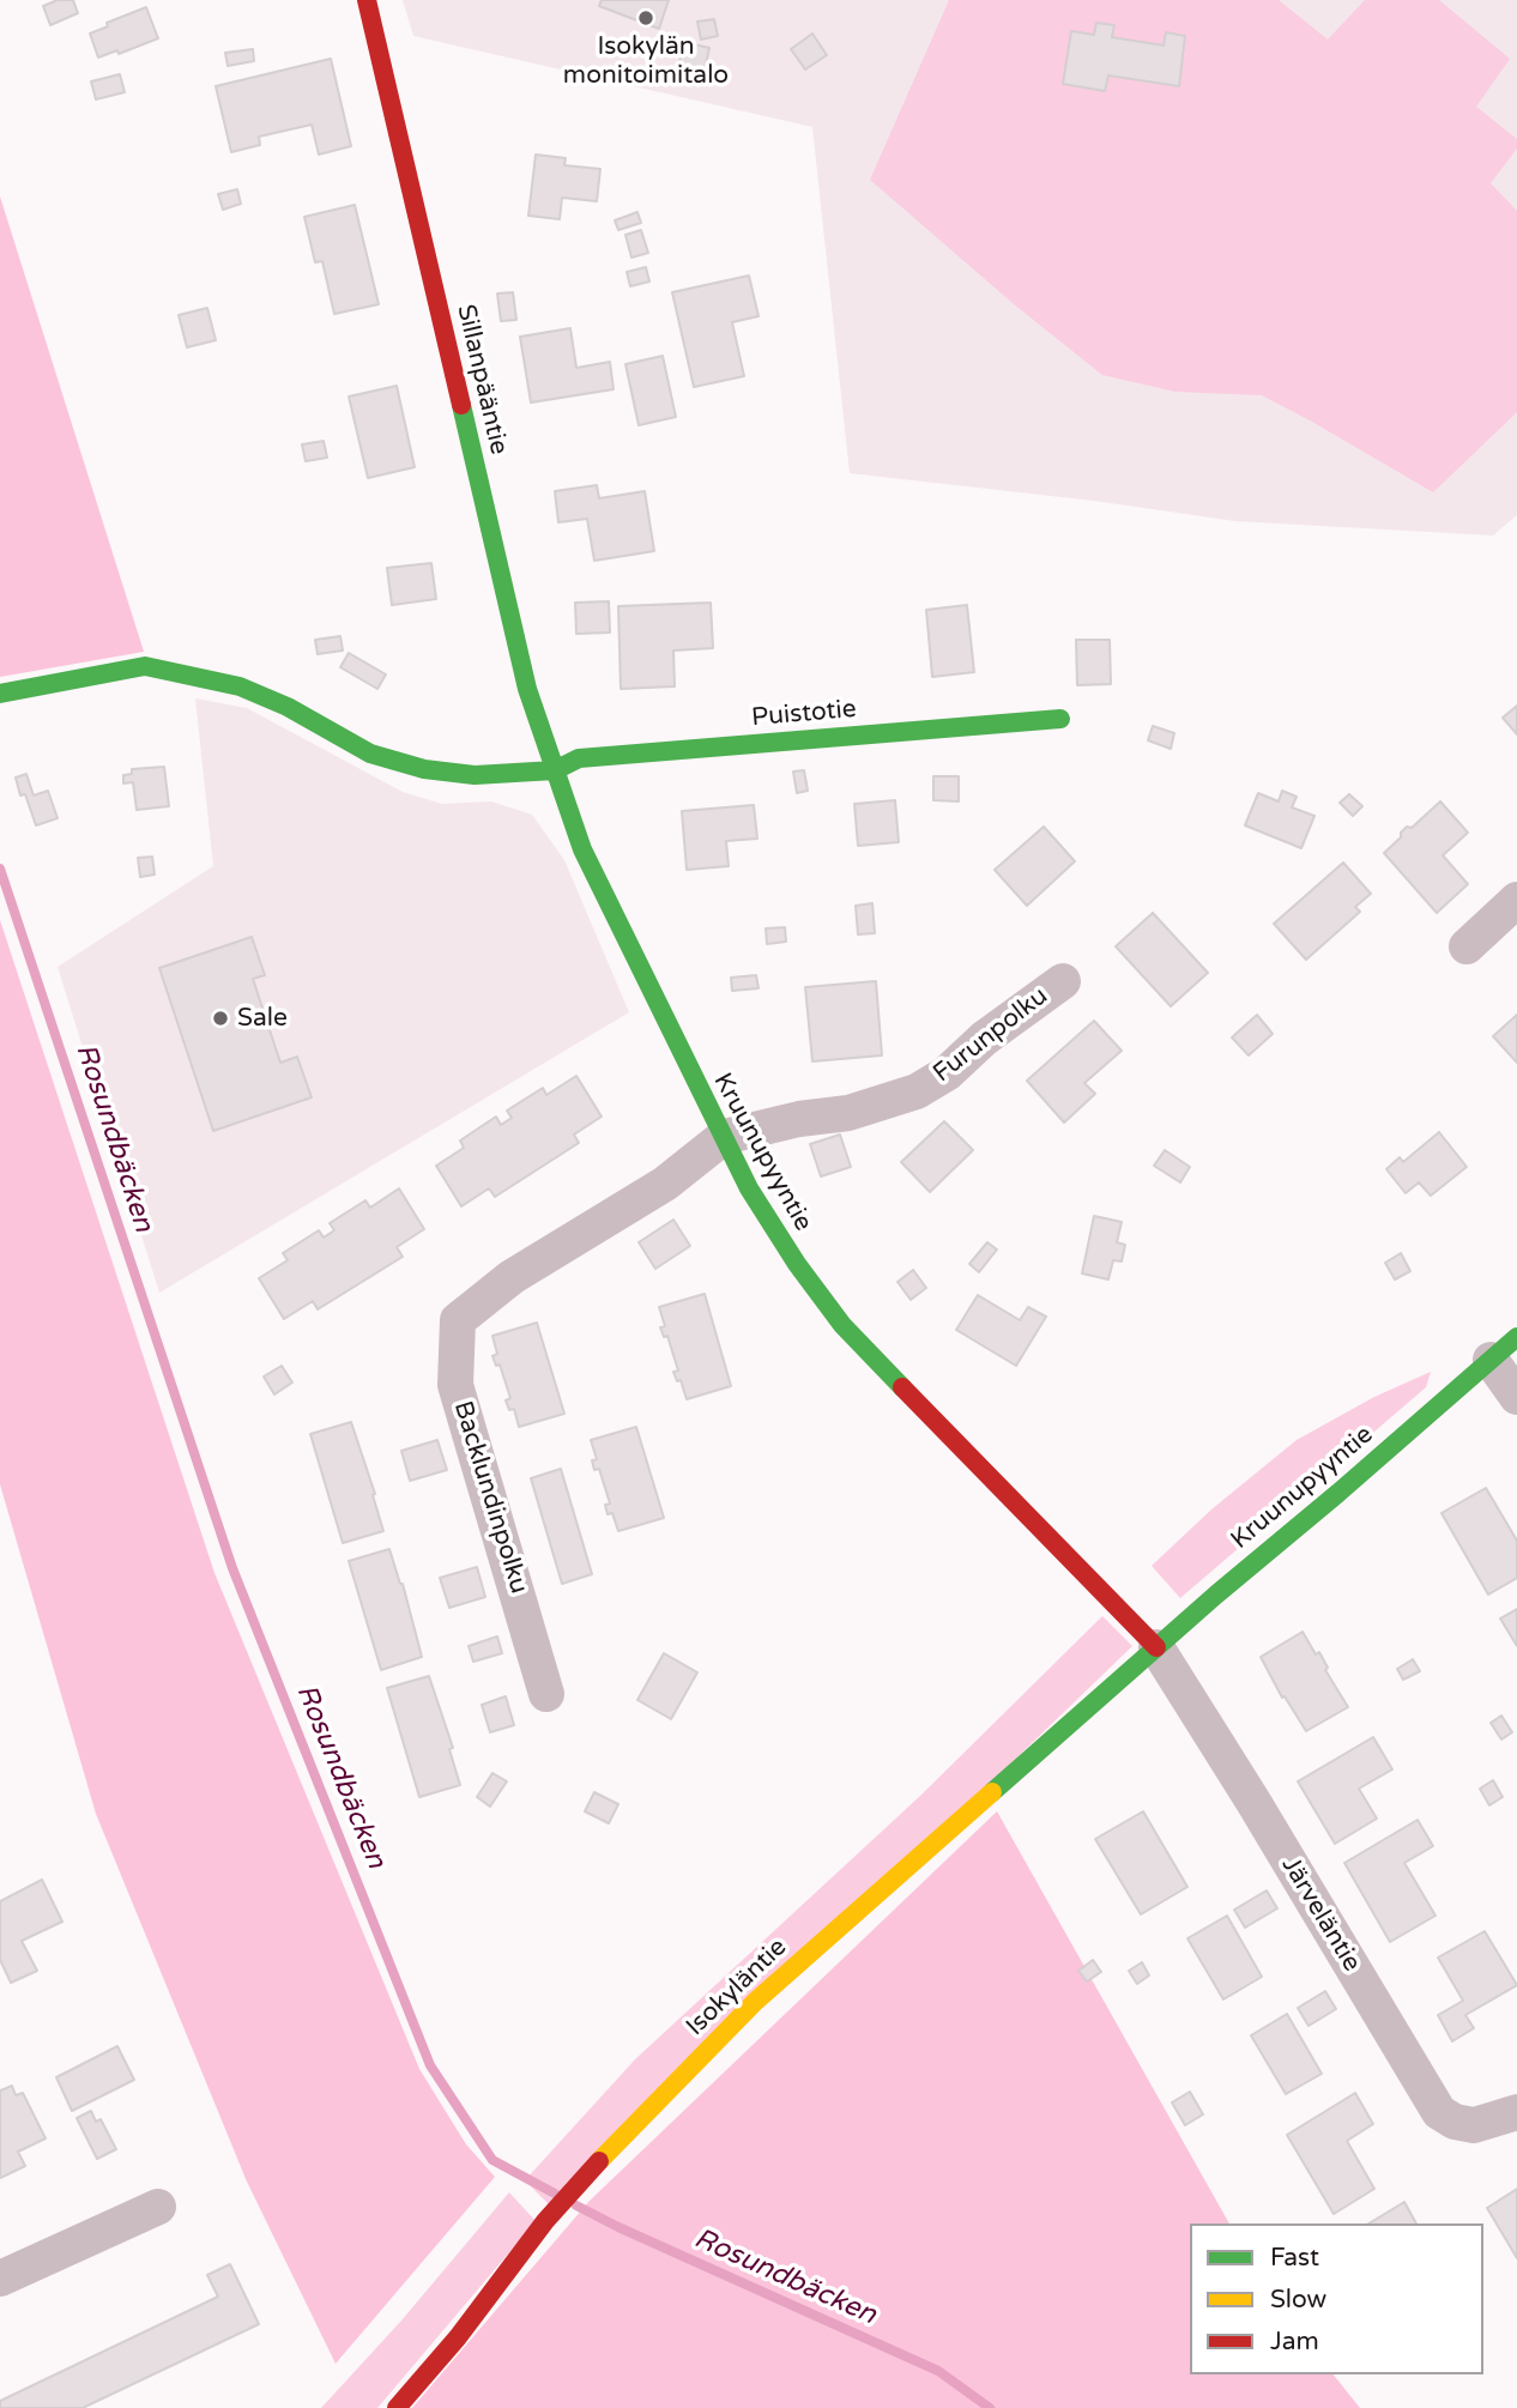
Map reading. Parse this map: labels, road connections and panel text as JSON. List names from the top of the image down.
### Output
{
  "streets": {
    "street": [
      "Sillanpääntie",
      "Puistotie",
      "Furunpolku",
      "Kruunupyyntie",
      "Backlundinpolku",
      "Järveläntie",
      "Isokyläntie"
    ]
  },
  "crossings": [
    ["Sillanpääntie", "Puistotie"],
    ["Sillanpääntie", "Kruunupyyntie"],
    ["Puistotie", "Kruunupyyntie"],
    ["Furunpolku", "Kruunupyyntie"],
    ["Furunpolku", "Backlundinpolku"],
    ["Kruunupyyntie", "Backlundinpolku"],
    ["Kruunupyyntie", "Järveläntie"],
    ["Kruunupyyntie", "Isokyläntie"],
    ["Järveläntie", "Isokyläntie"]
  ],
  "water": ["Rosundbäcken"],
  "places": ["Isokylän monitoimitalo", "Sale"],
  "legend": ["Fast", "Slow", "Jam"]
}
